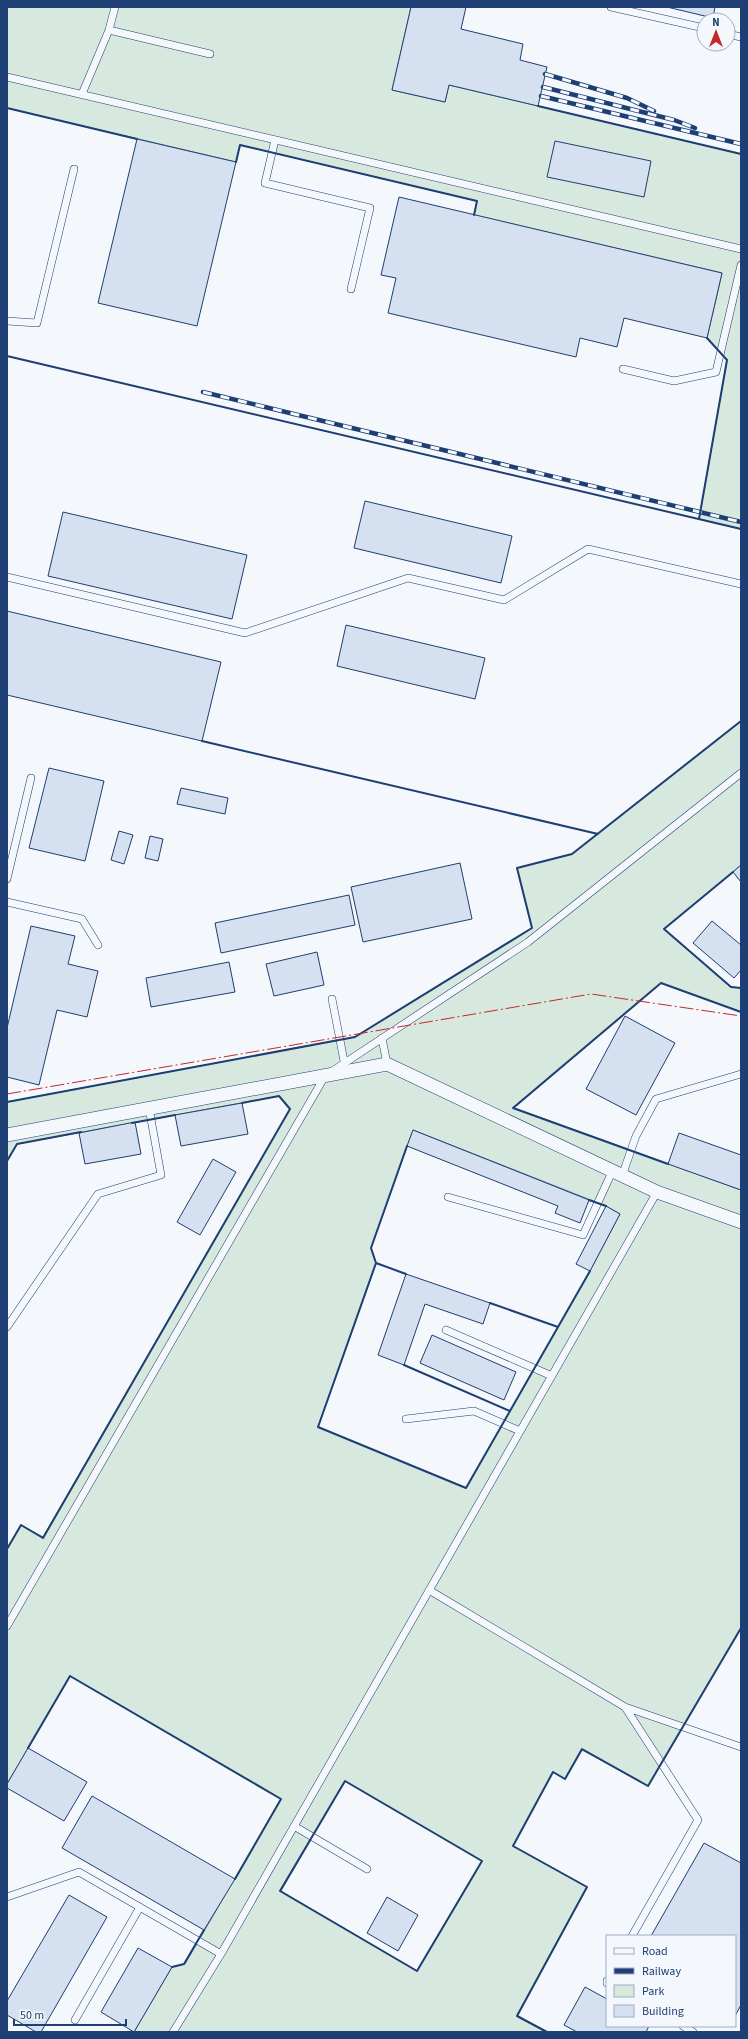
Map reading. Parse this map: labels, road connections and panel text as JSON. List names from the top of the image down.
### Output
{
  "legend": [
    "Road",
    "Railway",
    "Park",
    "Building"
  ],
  "scale_bar": "50 m",
  "north": "top"
}
